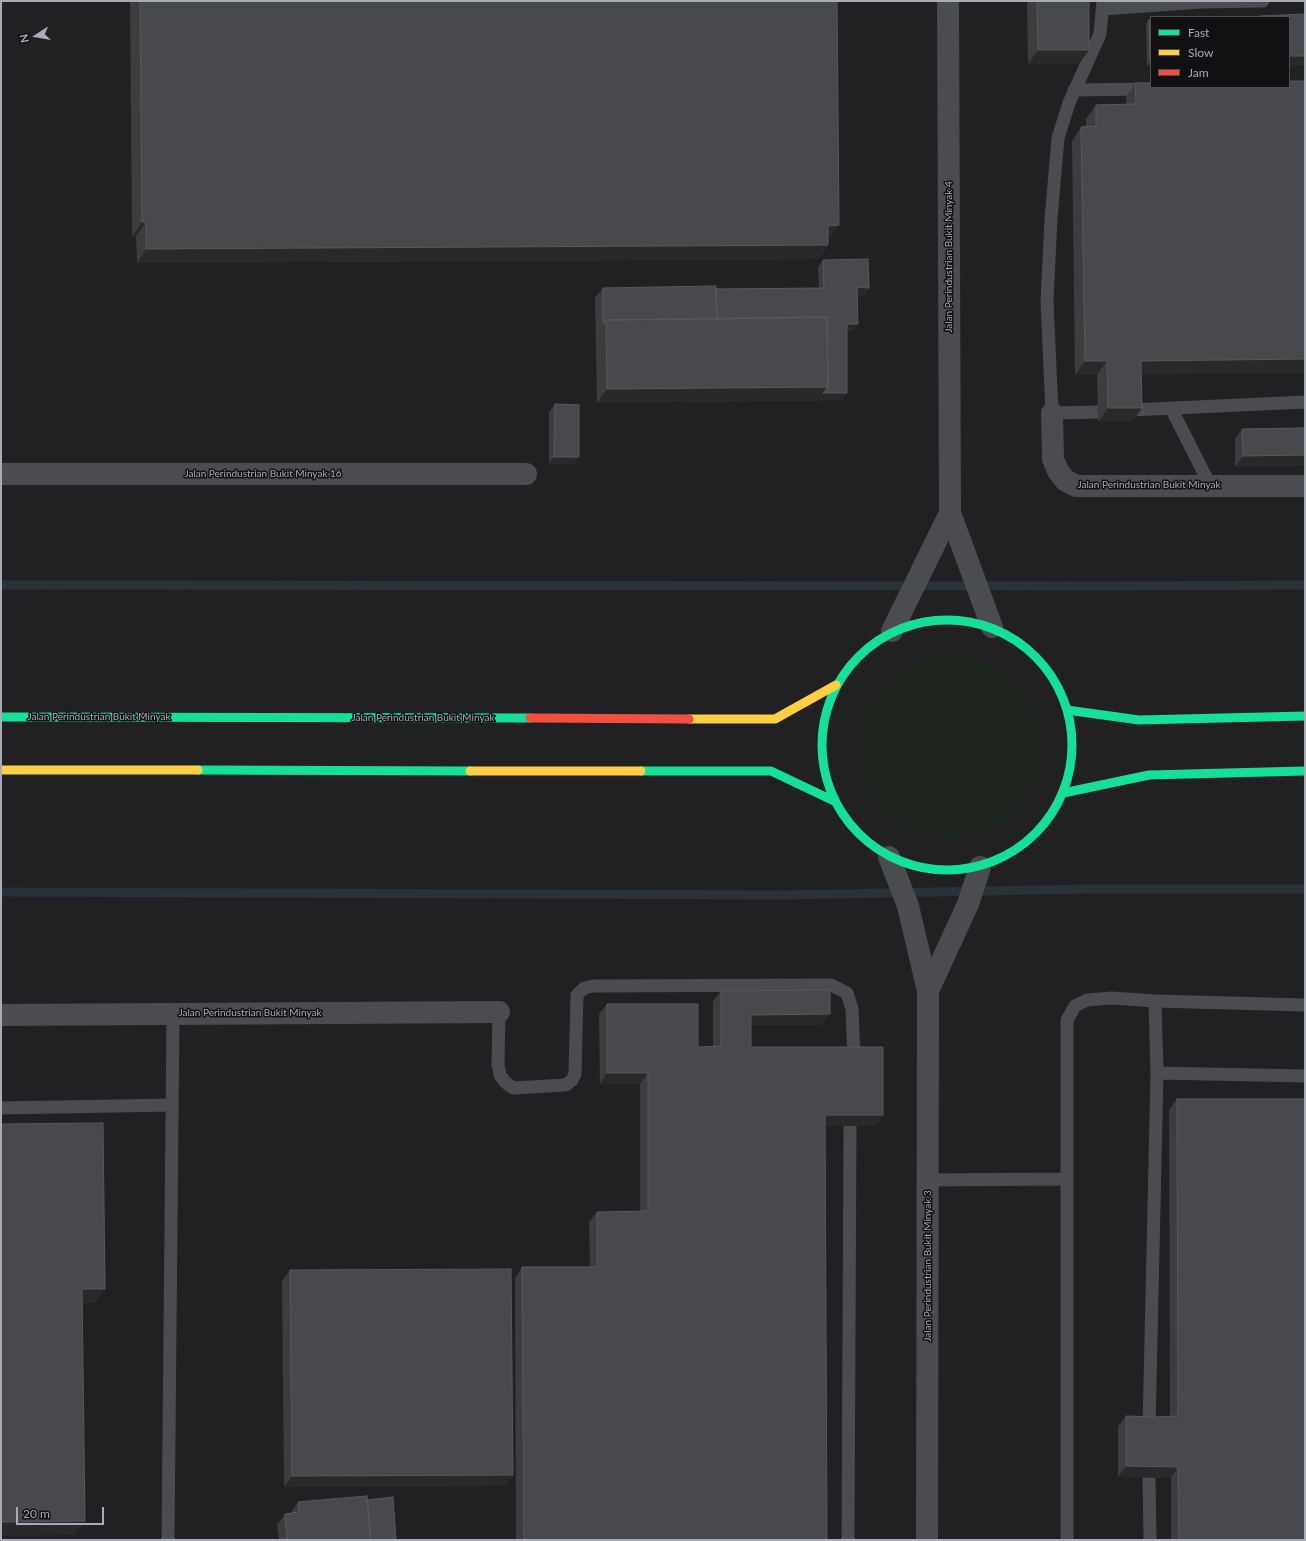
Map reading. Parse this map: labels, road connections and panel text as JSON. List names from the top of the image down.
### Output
{
  "streets": {
    "main road": ["Jalan Perindustrian Bukit Minyak"],
    "street": ["Jalan Perindustrian Bukit Minyak 4", "Jalan Perindustrian Bukit Minyak 16", "Jalan Perindustrian Bukit Minyak 3"]
  },
  "legend": ["Fast", "Slow", "Jam"],
  "scale_bar": "20 m",
  "north": "left"
}
